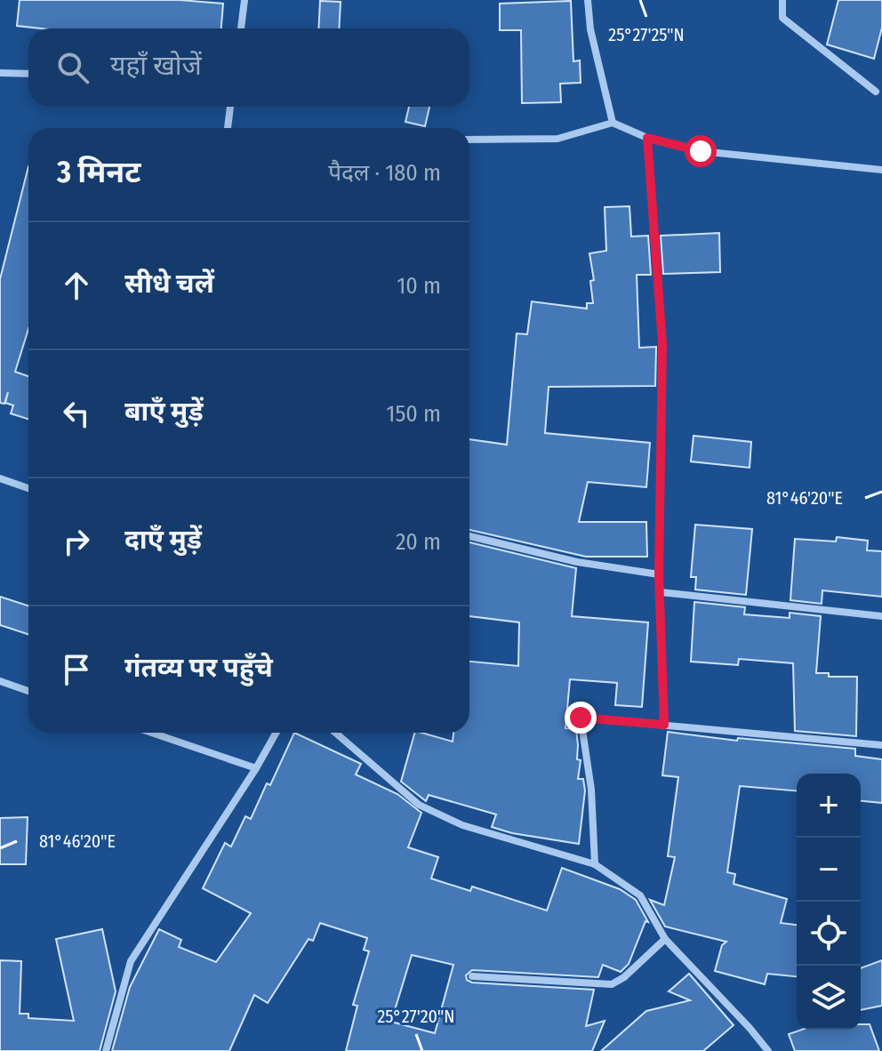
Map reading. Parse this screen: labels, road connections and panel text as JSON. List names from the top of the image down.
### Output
{
  "page": {
    "search": "यहाँ खोजें",
    "heading": ["3 मिनट", "पैदल · 180 m"],
    "list": [
      ["सीधे चलें", "10 m"],
      ["बाएँ मुड़ें", "150 m"],
      ["दाएँ मुड़ें", "20 m"],
      "गंतव्य पर पहुँचे"
    ],
    "map_buttons": ["+", "−"]
  },
  "coordinates": ["25°27'25\"N", "81°46'20\"E", "25°27'20\"N"]
}
